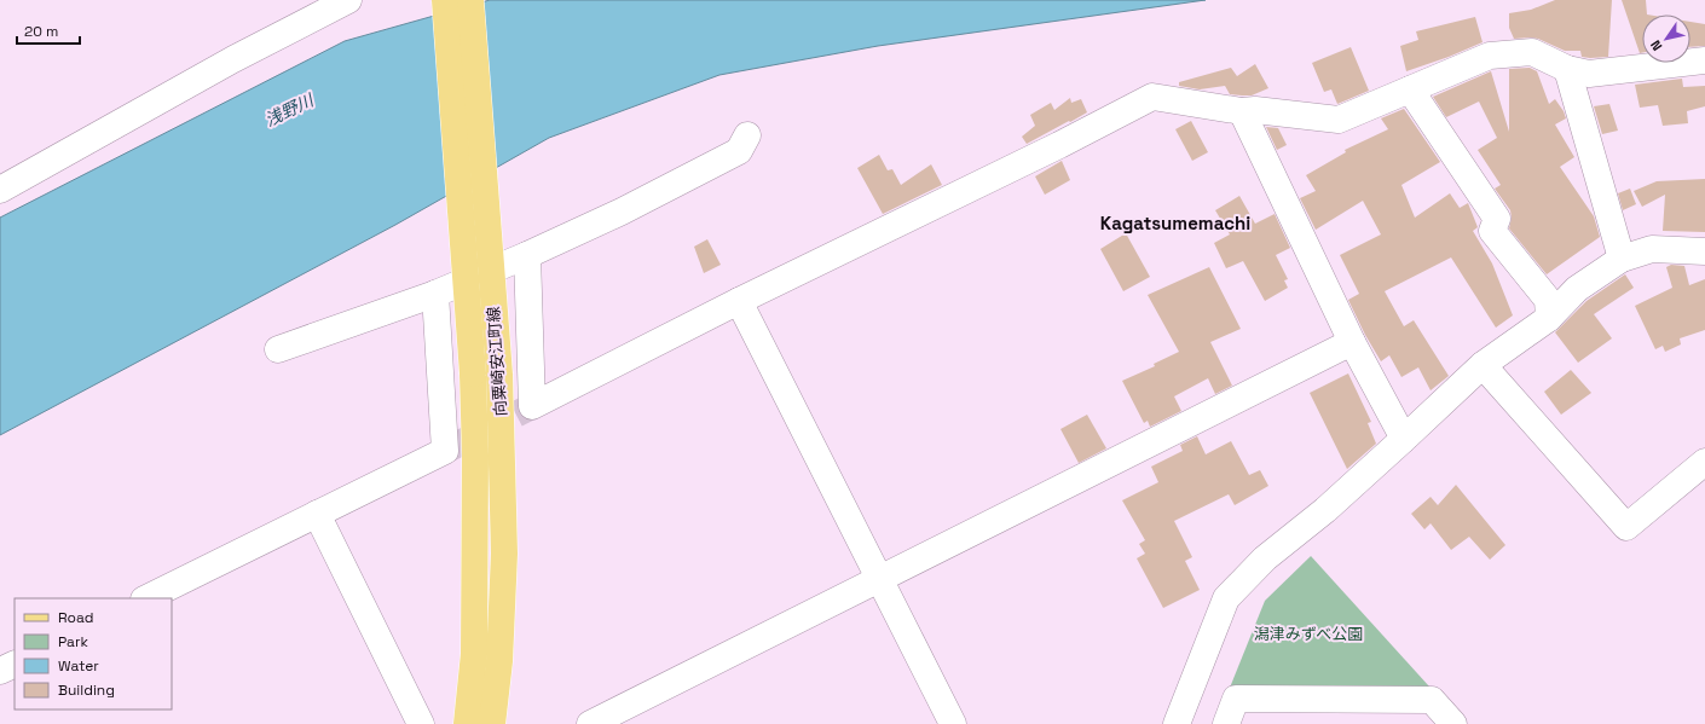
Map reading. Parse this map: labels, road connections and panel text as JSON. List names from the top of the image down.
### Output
{
  "streets": {
    "main road": ["向粟崎安江町線"]
  },
  "districts": ["Kagatsumemachi"],
  "water": ["浅野川"],
  "parks": ["潟津みずべ公園"],
  "legend": [
    "Road",
    "Park",
    "Water",
    "Building"
  ],
  "scale_bar": "20 m",
  "north": "bottom left"
}
